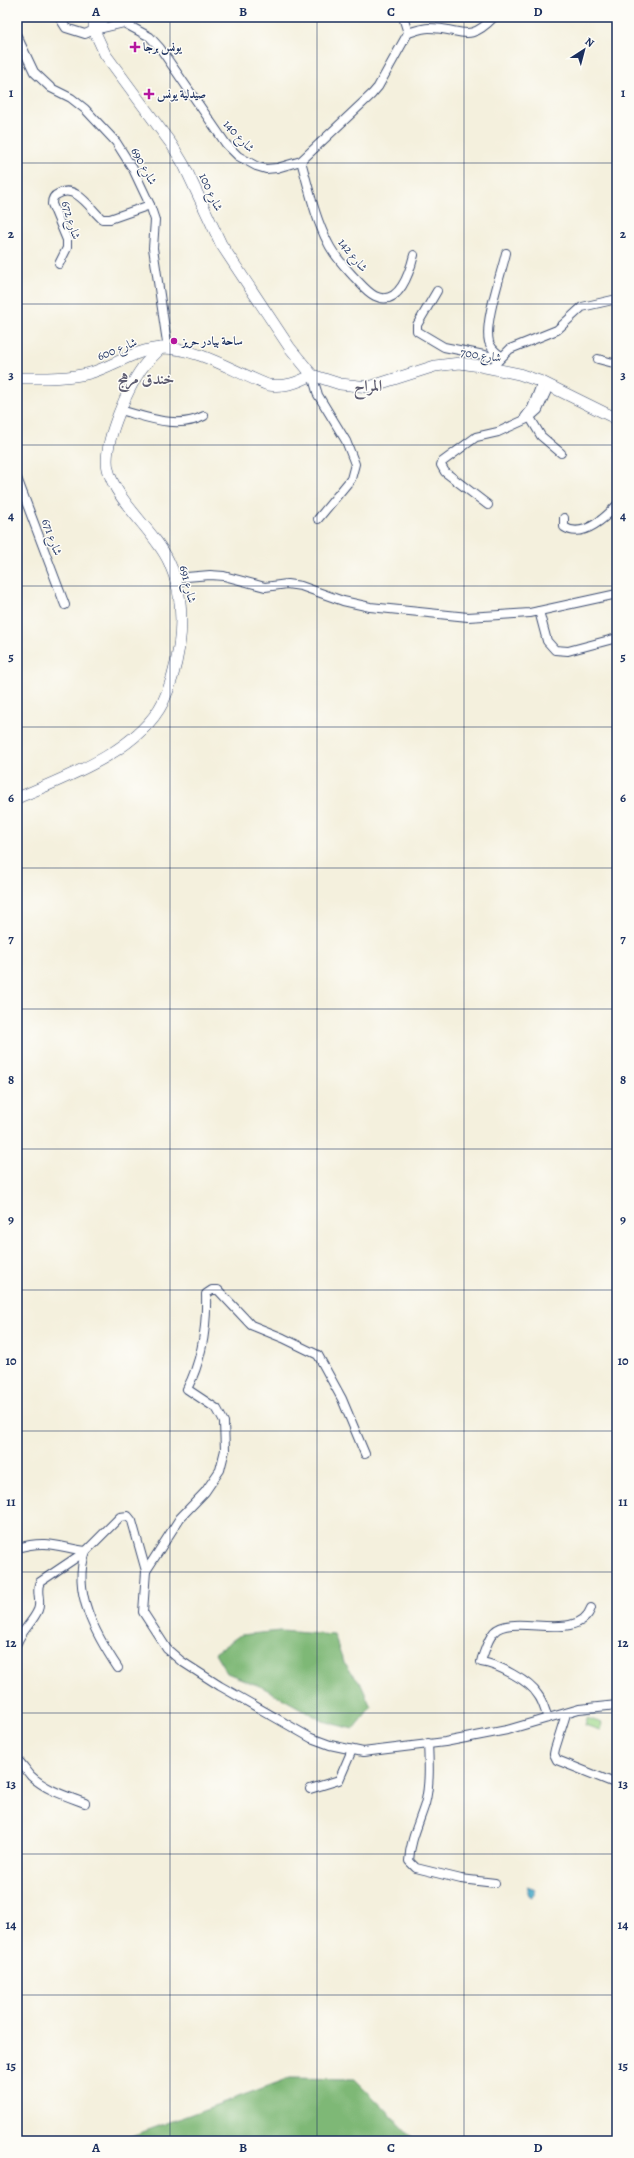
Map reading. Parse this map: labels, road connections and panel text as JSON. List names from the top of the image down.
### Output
{
  "streets": {
    "main road": [
      "شارع 100",
      "شارع 600",
      "شارع 700",
      "شارع 691"
    ],
    "street": [
      "شارع 140",
      "شارع 690",
      "شارع 672",
      "شارع 142",
      "شارع 671"
    ]
  },
  "crossings": [
    ["شارع 140", "شارع 100"],
    ["شارع 140", "شارع 142"],
    ["شارع 690", "شارع 672"],
    ["شارع 690", "شارع 600"],
    ["شارع 690", "شارع 691"],
    ["شارع 100", "شارع 600"],
    ["شارع 100", "شارع 700"],
    ["شارع 600", "شارع 700"],
    ["شارع 600", "شارع 691"]
  ],
  "districts": ["خندق مرهج", "المراح"],
  "places": {
    "health": ["يونس برجا", "صيدلية يونس"],
    "other": ["ساحة بيادر حريز"]
  },
  "north": "top right",
  "grid": {
    "columns": [
      "A",
      "B",
      "C",
      "D"
    ],
    "rows": [
      "1",
      "2",
      "3",
      "4",
      "5",
      "6",
      "7",
      "8",
      "9",
      "10",
      "11",
      "12",
      "13",
      "14",
      "15"
    ]
  }
}
